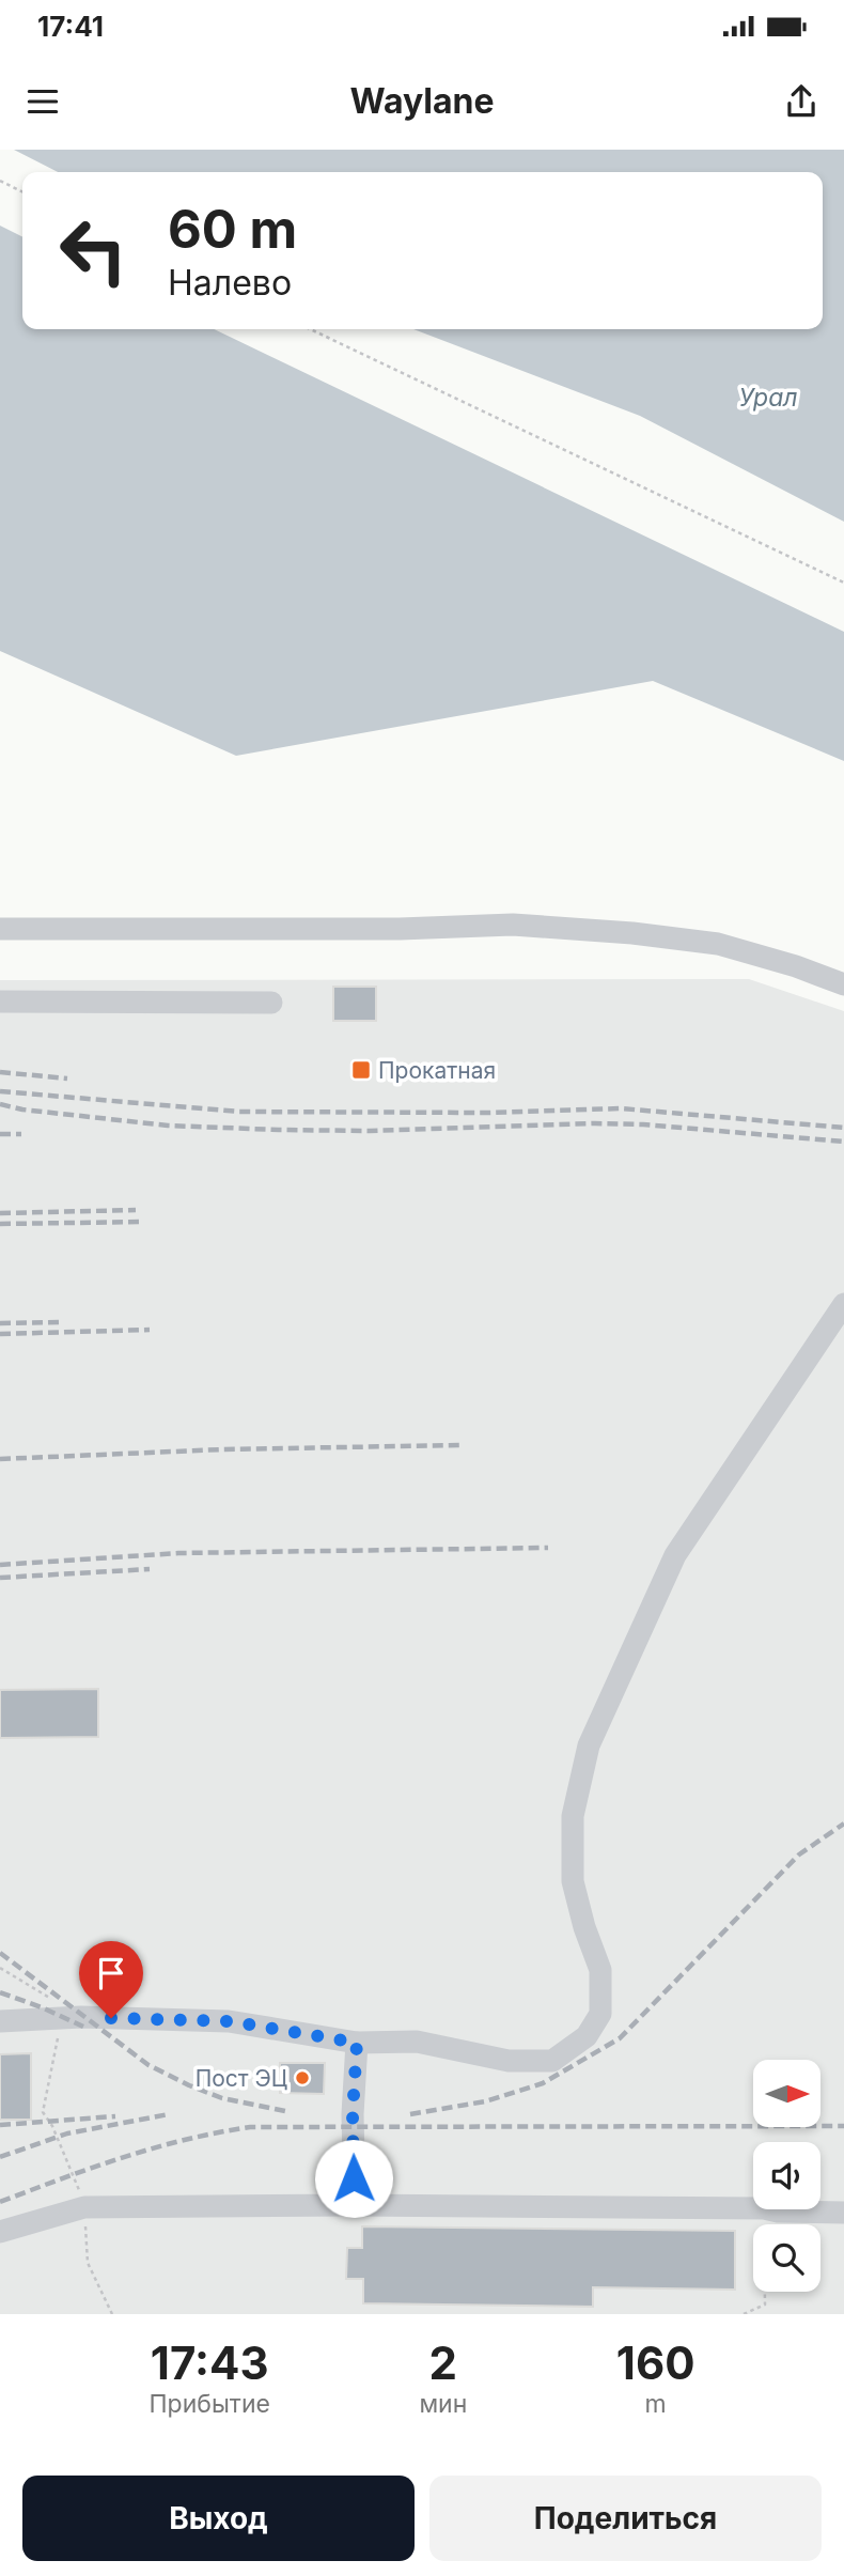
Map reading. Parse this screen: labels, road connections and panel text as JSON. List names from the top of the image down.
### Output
{
  "water": ["Урал"],
  "places": {
    "transit": ["Прокатная"],
    "other": ["Пост ЭЦ"]
  },
  "north": "right",
  "page": {
    "status": "17:41",
    "header": "Waylane",
    "turn": ["60 m", "Налево"],
    "eta": [
      "17:43",
      "Прибытие",
      "2",
      "мин",
      "160",
      "m"
    ],
    "buttons": ["Выход", "Поделиться"]
  }
}
